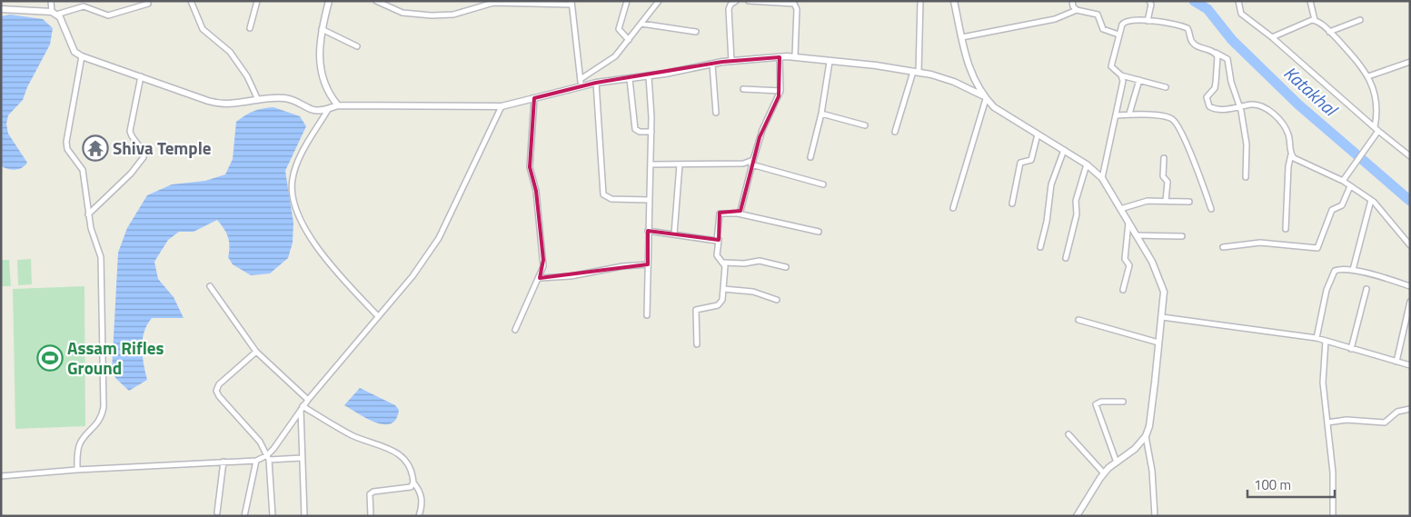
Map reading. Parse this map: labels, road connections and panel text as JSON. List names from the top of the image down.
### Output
{
  "water": ["Katakhal"],
  "places": {
    "temple": ["Shiva Temple"],
    "sports": ["Assam Rifles Ground"]
  },
  "scale_bar": "100 m"
}
